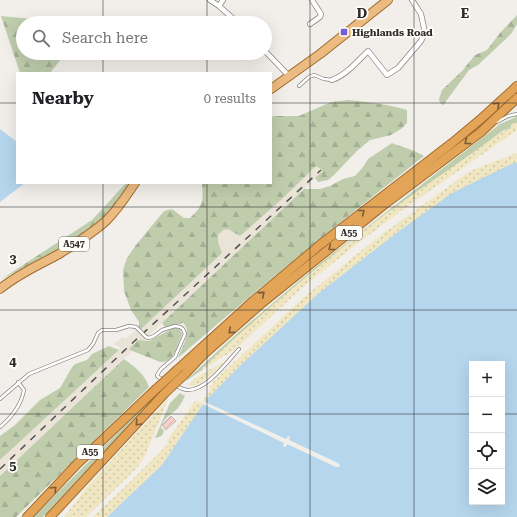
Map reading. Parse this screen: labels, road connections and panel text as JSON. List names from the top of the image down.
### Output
{
  "streets": {
    "highway": ["A55"],
    "main road": ["A547"]
  },
  "places": {
    "transit": ["Highlands Road"]
  },
  "page": {
    "search": "Search here",
    "heading": ["Nearby", "0 results"],
    "map_buttons": ["+", "−"]
  },
  "grid": {
    "columns": ["D", "E"],
    "rows": ["3", "4", "5"]
  }
}
